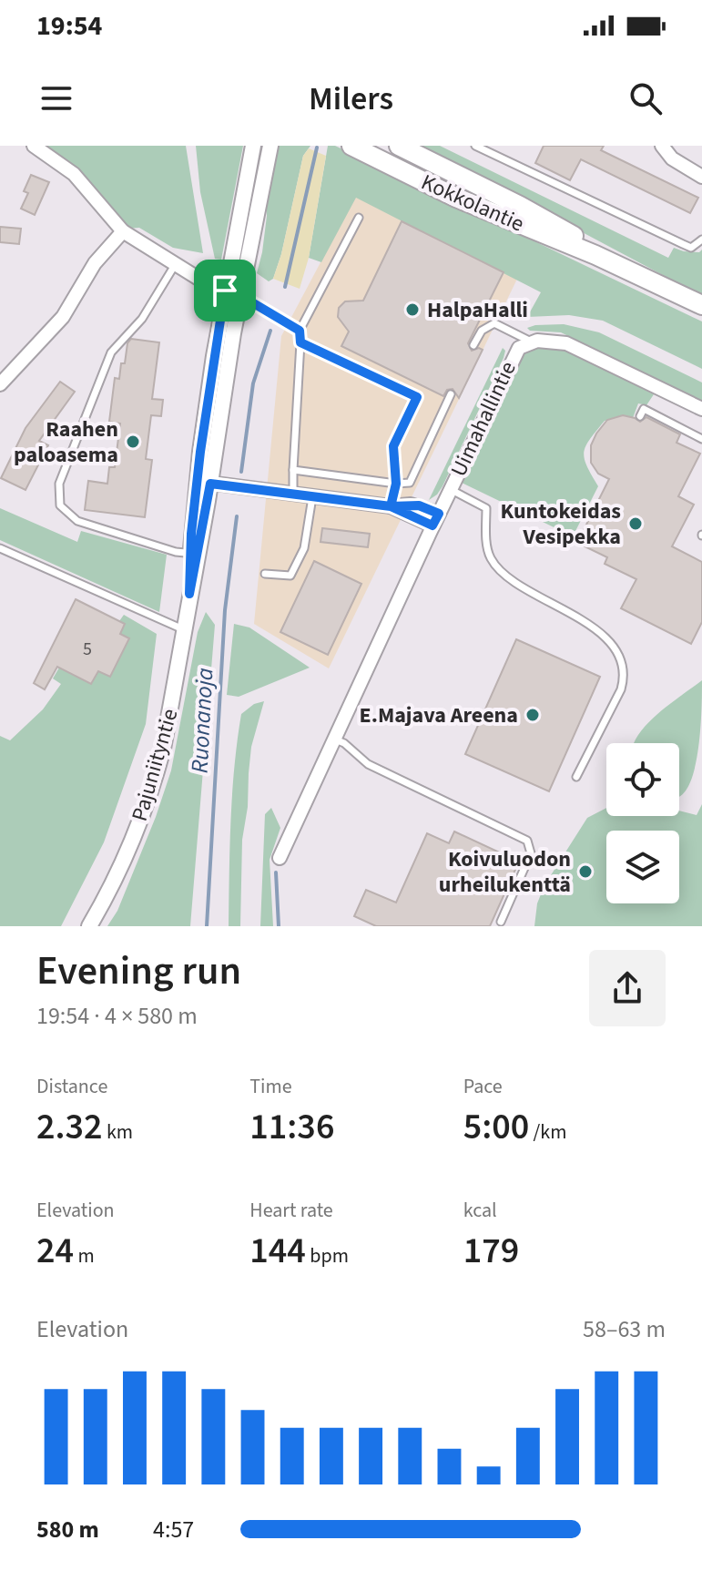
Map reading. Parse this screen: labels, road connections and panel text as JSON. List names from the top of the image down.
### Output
{
  "streets": {
    "main road": ["Kokkolantie"],
    "street": ["Uimahallintie", "Pajuniityntie"]
  },
  "water": ["Ruonanoja"],
  "places": [
    "HalpaHalli",
    "Raahen paloasema",
    "Kuntokeidas Vesipekka",
    "E.Majava Areena",
    "Koivuluodon urheilukenttä"
  ],
  "house_numbers": ["5"],
  "page": {
    "status": "19:54",
    "header": "Milers",
    "heading": ["Evening run", "19:54 · 4 × 580 m"],
    "stats": [
      ["Distance", "2.32 km"],
      ["Time", "11:36"],
      ["Pace", "5:00 /km"],
      ["Elevation", "24 m"],
      ["Heart rate", "144 bpm"],
      ["kcal", "179"]
    ],
    "chart": ["Elevation", "58–63 m"],
    "list": [
      {
        "name": "580 m",
        "note": "4:57"
      }
    ]
  }
}
